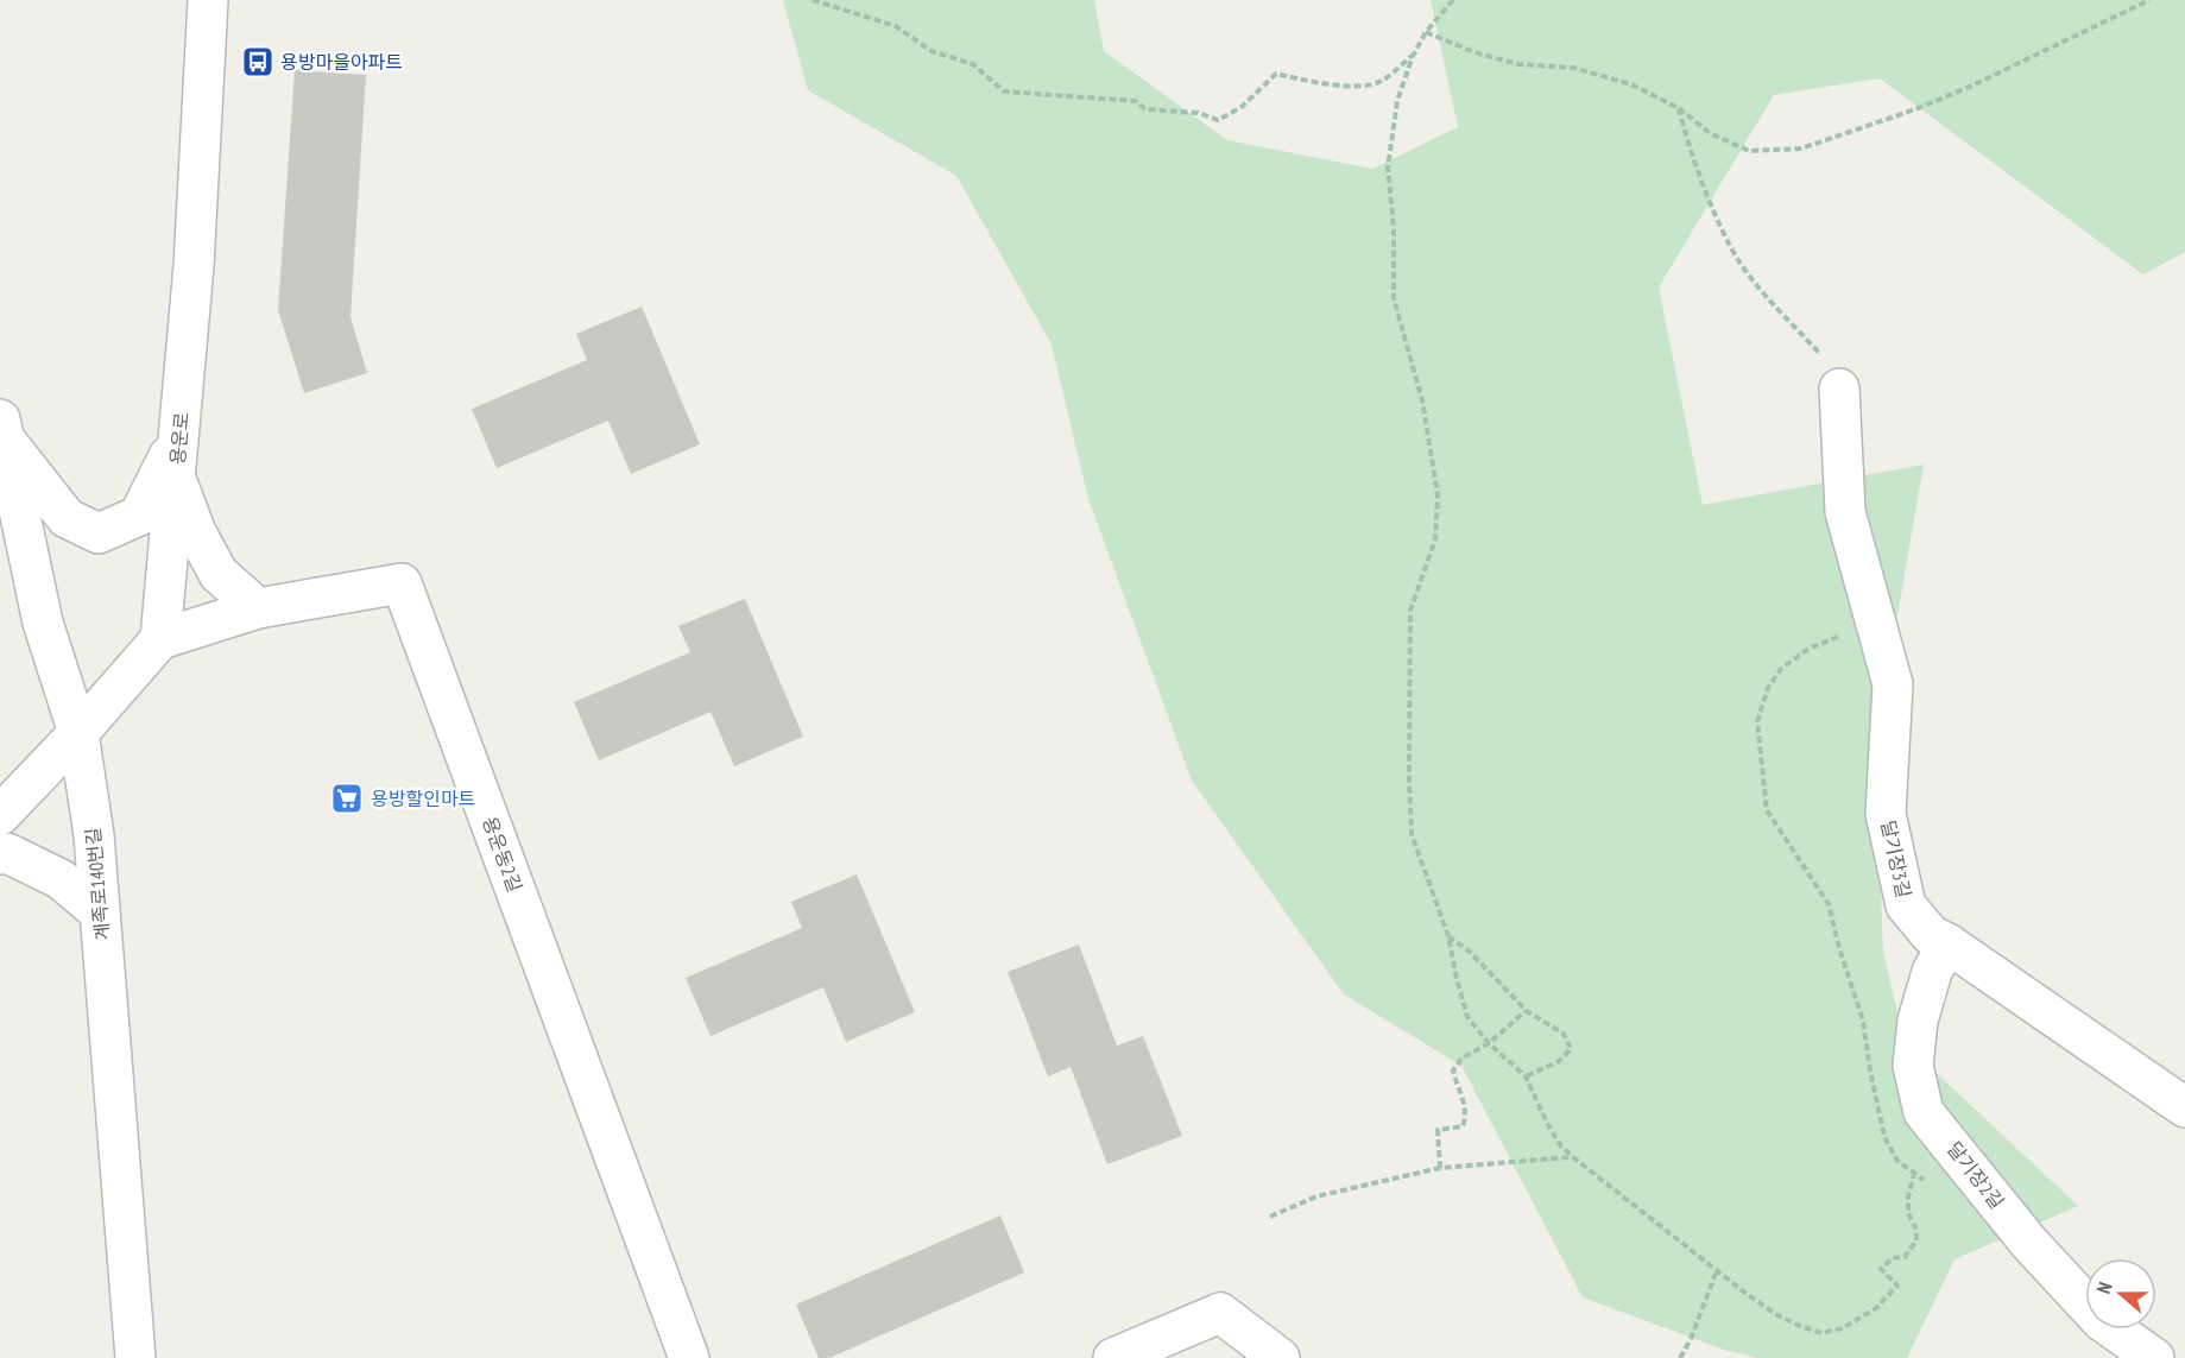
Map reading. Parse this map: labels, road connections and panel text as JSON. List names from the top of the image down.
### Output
{
  "streets": {
    "street": [
      "용운로",
      "용운동2길",
      "달기장3길",
      "계족로140번길",
      "달기장2길"
    ]
  },
  "crossings": [
    ["용운로", "용운동2길"],
    ["달기장3길", "달기장2길"]
  ],
  "places": {
    "bus stop": ["용방마을아파트"],
    "supermarket": ["용방할인마트"]
  },
  "north": "left"
}
